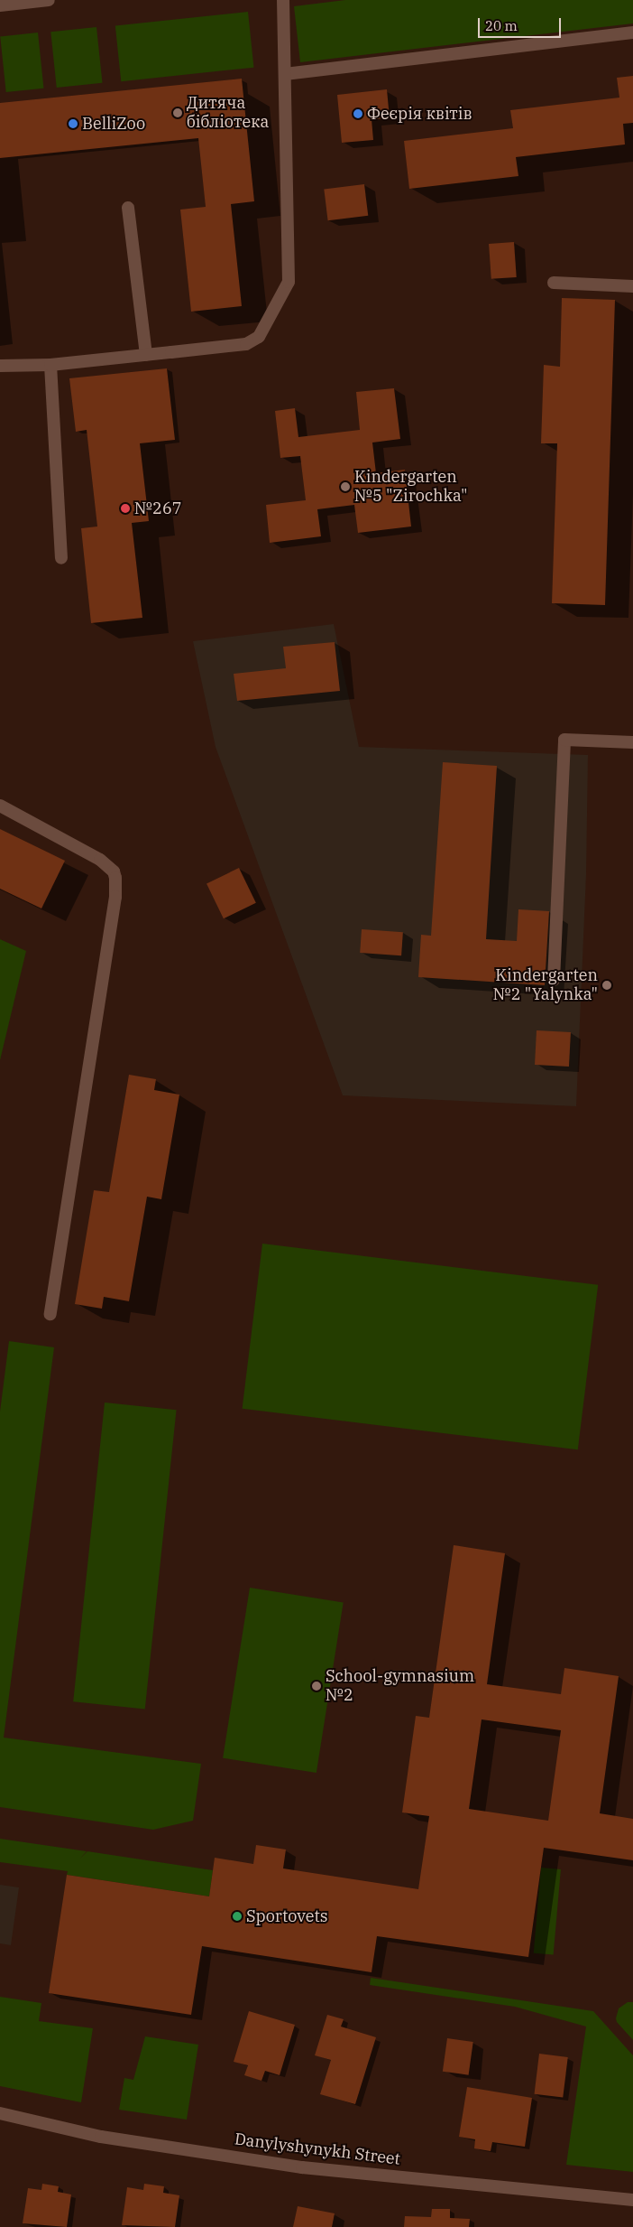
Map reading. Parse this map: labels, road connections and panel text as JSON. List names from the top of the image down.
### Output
{
  "streets": {
    "street": ["Danylyshynykh Street"]
  },
  "places": [
    "Дитяча бібліотека",
    "Феєрія квітів",
    "BelliZoo",
    "Kindergarten №5 \"Zirochka\"",
    "№267",
    "Kindergarten №2 \"Yalynka\"",
    "School-gymnasium №2",
    "Sportovets"
  ],
  "scale_bar": "20 m"
}
